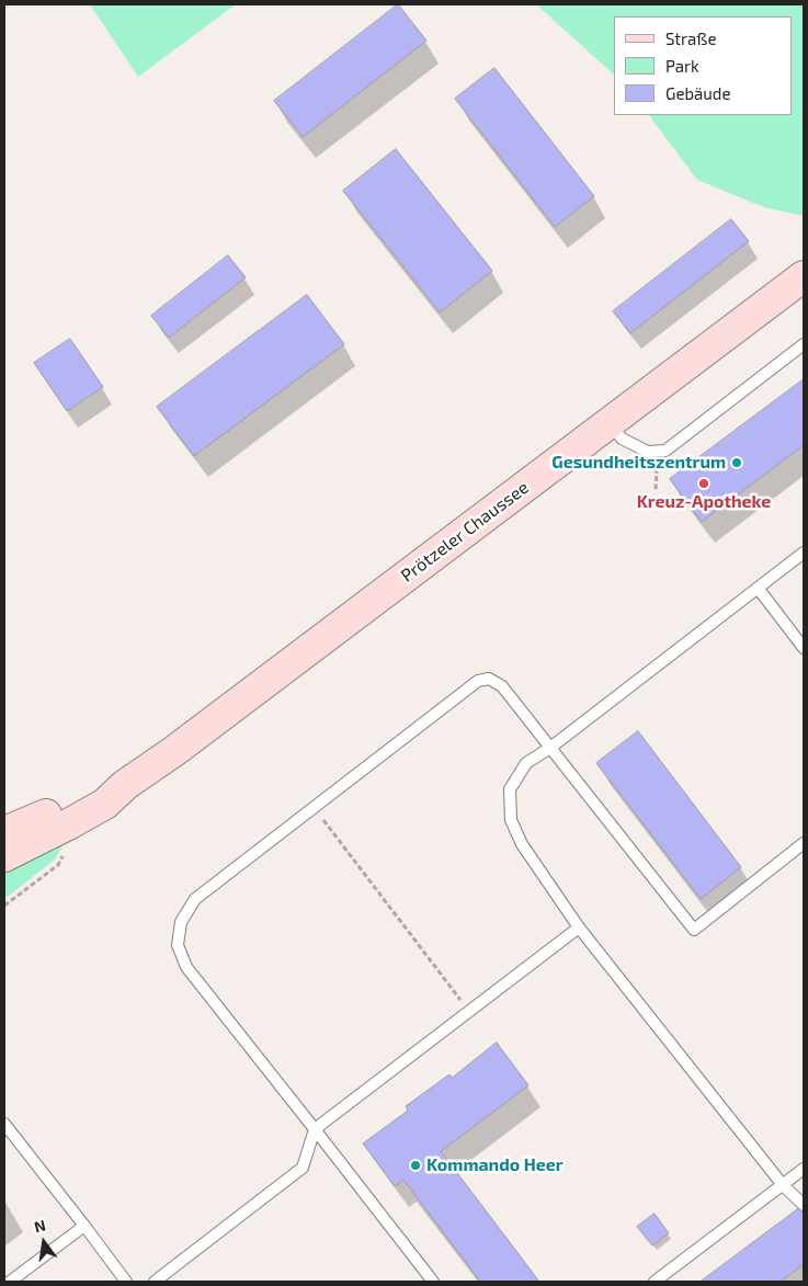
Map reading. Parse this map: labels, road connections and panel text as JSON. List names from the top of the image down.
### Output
{
  "streets": {
    "main road": ["Prötzeler Chaussee"]
  },
  "places": ["Gesundheitszentrum", "Kreuz-Apotheke", "Kommando Heer"],
  "legend": ["Straße", "Park", "Gebäude"],
  "north": "top"
}
